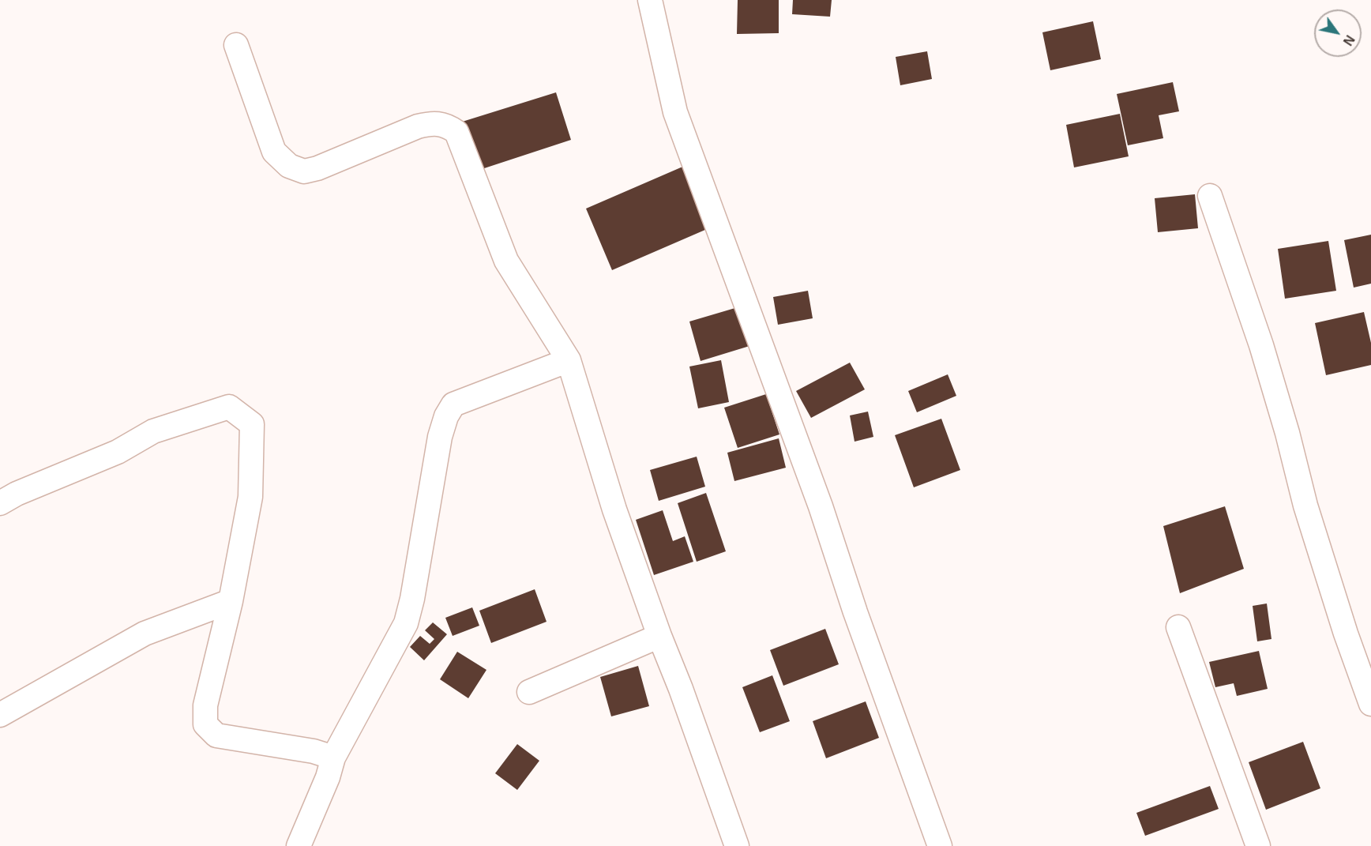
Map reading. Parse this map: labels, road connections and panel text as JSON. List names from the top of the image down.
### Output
{
  "north": "bottom right"
}
